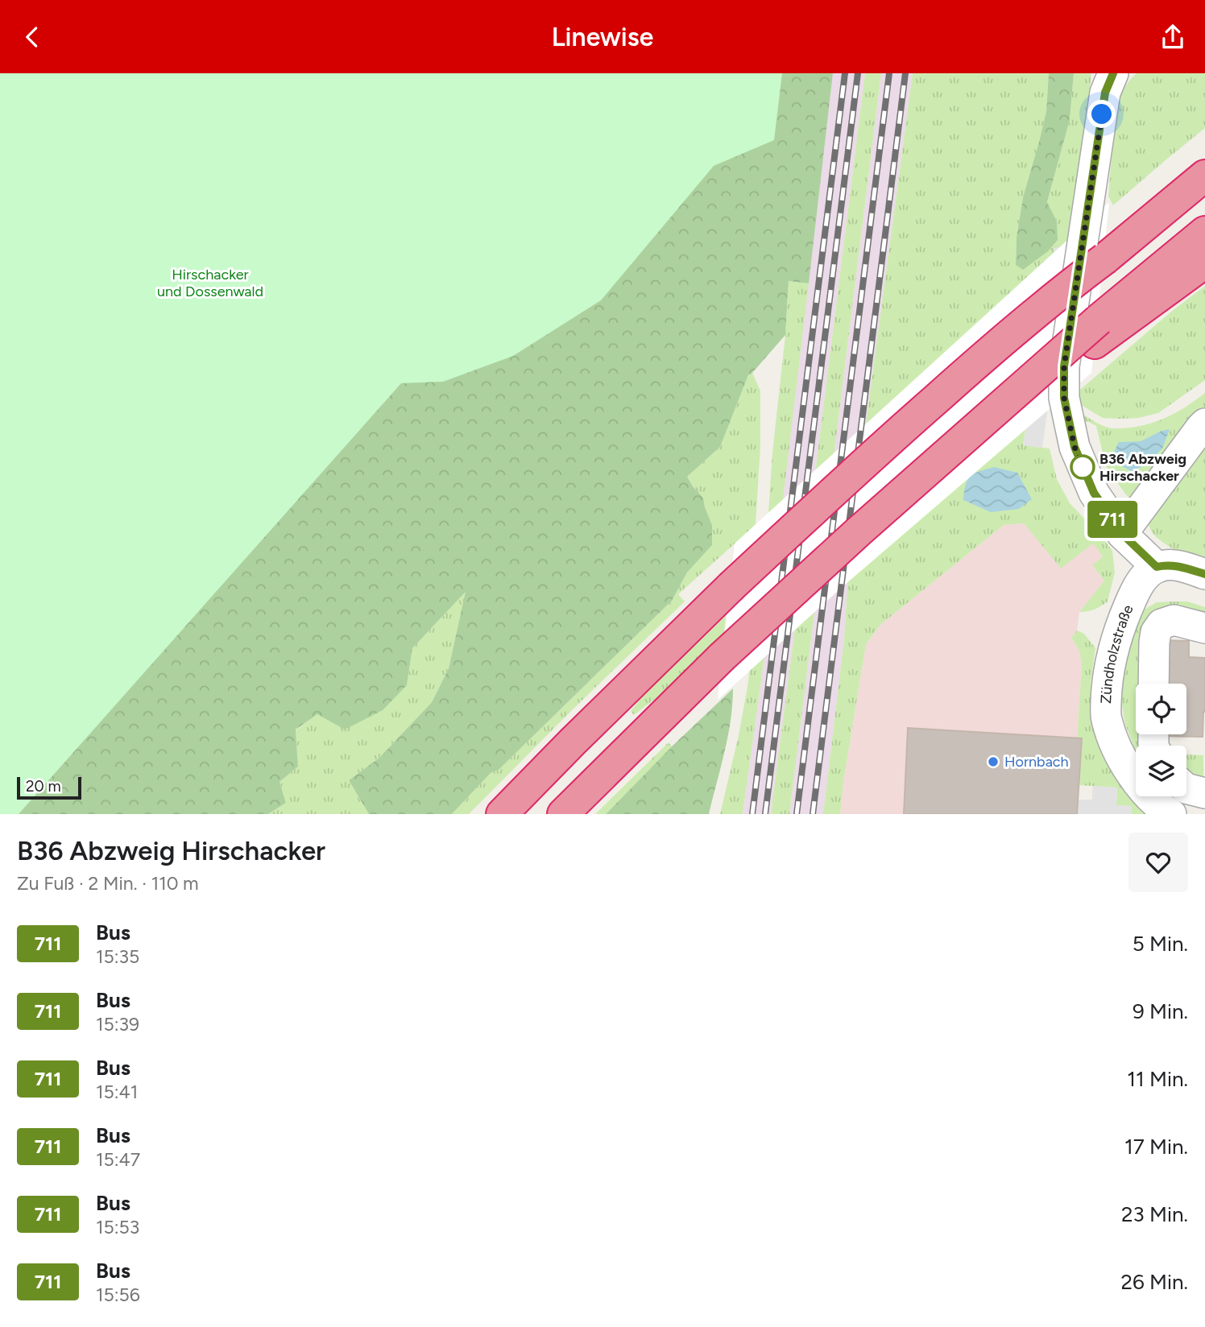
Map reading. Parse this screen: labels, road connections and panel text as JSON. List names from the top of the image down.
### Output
{
  "streets": {
    "street": ["Zündholzstraße"]
  },
  "parks": ["Hirschacker und Dossenwald"],
  "places": ["B36 Abzweig Hirschacker", "Hornbach"],
  "lines": ["bus line 711"],
  "scale_bar": "20 m",
  "page": {
    "header": "Linewise",
    "on_map": "711",
    "scale": "20 m",
    "heading": ["B36 Abzweig Hirschacker", "Zu Fuß · 2 Min. · 110 m"],
    "list": [
      {
        "mark": "711",
        "name": "Bus",
        "note": "15:35",
        "value": "5 Min."
      },
      {
        "mark": "711",
        "name": "Bus",
        "note": "15:39",
        "value": "9 Min."
      },
      {
        "mark": "711",
        "name": "Bus",
        "note": "15:41",
        "value": "11 Min."
      },
      {
        "mark": "711",
        "name": "Bus",
        "note": "15:47",
        "value": "17 Min."
      },
      {
        "mark": "711",
        "name": "Bus",
        "note": "15:53",
        "value": "23 Min."
      },
      {
        "mark": "711",
        "name": "Bus",
        "note": "15:56",
        "value": "26 Min."
      }
    ]
  }
}
